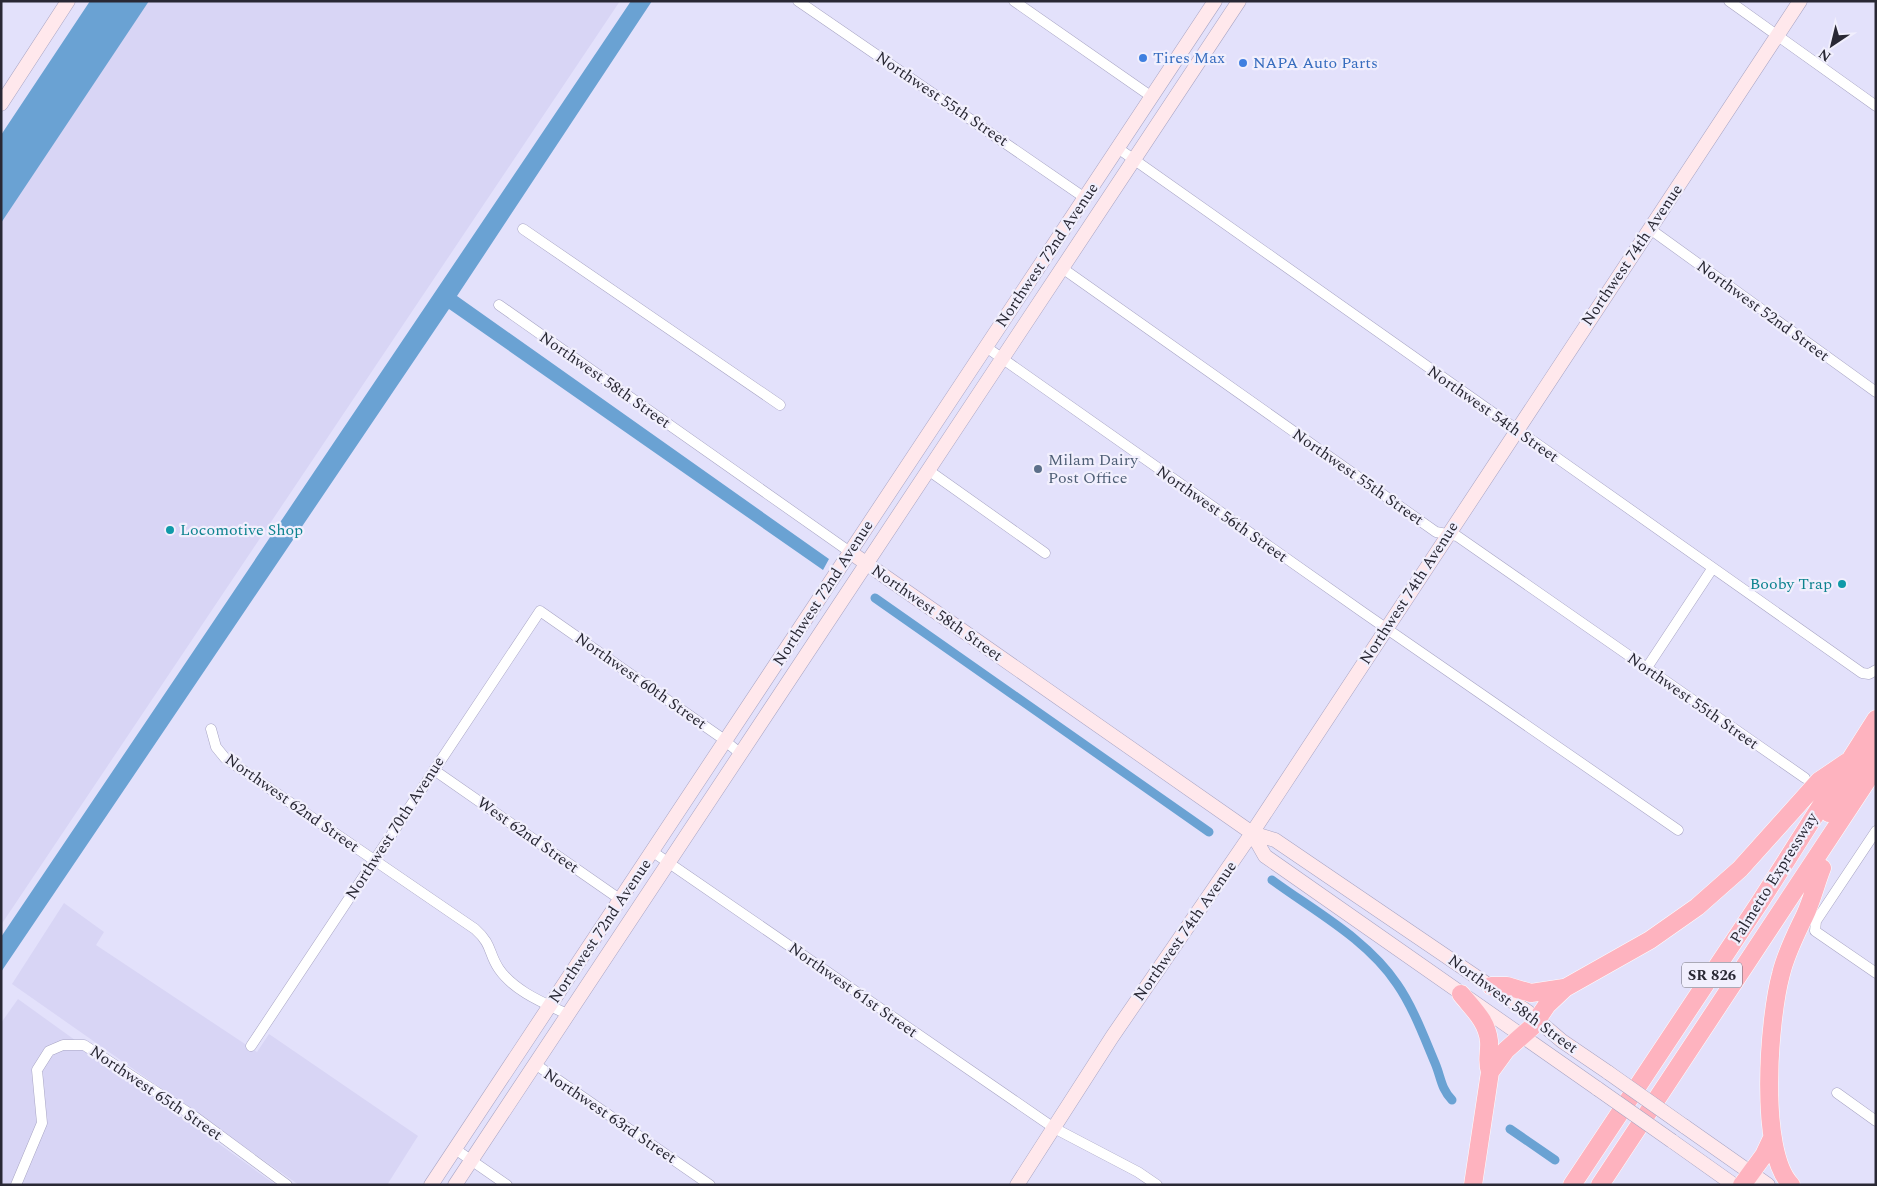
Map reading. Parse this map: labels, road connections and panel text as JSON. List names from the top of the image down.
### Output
{
  "streets": {
    "highway": ["Palmetto Expressway", "SR 826"],
    "main road": ["Northwest 72nd Avenue", "Northwest 74th Avenue", "Northwest 58th Street"],
    "street": [
      "Northwest 55th Street",
      "Northwest 52nd Street",
      "Northwest 54th Street",
      "Northwest 56th Street",
      "Northwest 60th Street",
      "Northwest 62nd Street",
      "Northwest 70th Avenue",
      "West 62nd Street",
      "Northwest 61st Street",
      "Northwest 65th Street",
      "Northwest 63rd Street"
    ]
  },
  "crossings": [
    ["Northwest 55th Street", "Northwest 72nd Avenue"],
    ["Northwest 55th Street", "Northwest 74th Avenue"],
    ["Northwest 72nd Avenue", "Northwest 58th Street"],
    ["Northwest 72nd Avenue", "Northwest 54th Street"],
    ["Northwest 72nd Avenue", "Northwest 56th Street"],
    ["Northwest 72nd Avenue", "Northwest 60th Street"],
    ["Northwest 72nd Avenue", "Northwest 62nd Street"],
    ["Northwest 72nd Avenue", "West 62nd Street"],
    ["Northwest 72nd Avenue", "Northwest 61st Street"],
    ["Northwest 72nd Avenue", "Northwest 63rd Street"],
    ["Northwest 74th Avenue", "Northwest 52nd Street"],
    ["Northwest 74th Avenue", "Northwest 58th Street"],
    ["Northwest 74th Avenue", "Northwest 54th Street"],
    ["Northwest 74th Avenue", "Northwest 56th Street"],
    ["Northwest 74th Avenue", "Northwest 61st Street"],
    ["Northwest 60th Street", "Northwest 70th Avenue"],
    ["Northwest 62nd Street", "Northwest 70th Avenue"],
    ["Northwest 70th Avenue", "West 62nd Street"]
  ],
  "places": [
    "Tires Max",
    "NAPA Auto Parts",
    "Milam Dairy Post Office",
    "Locomotive Shop",
    "Booby Trap"
  ],
  "north": "bottom left"
}
